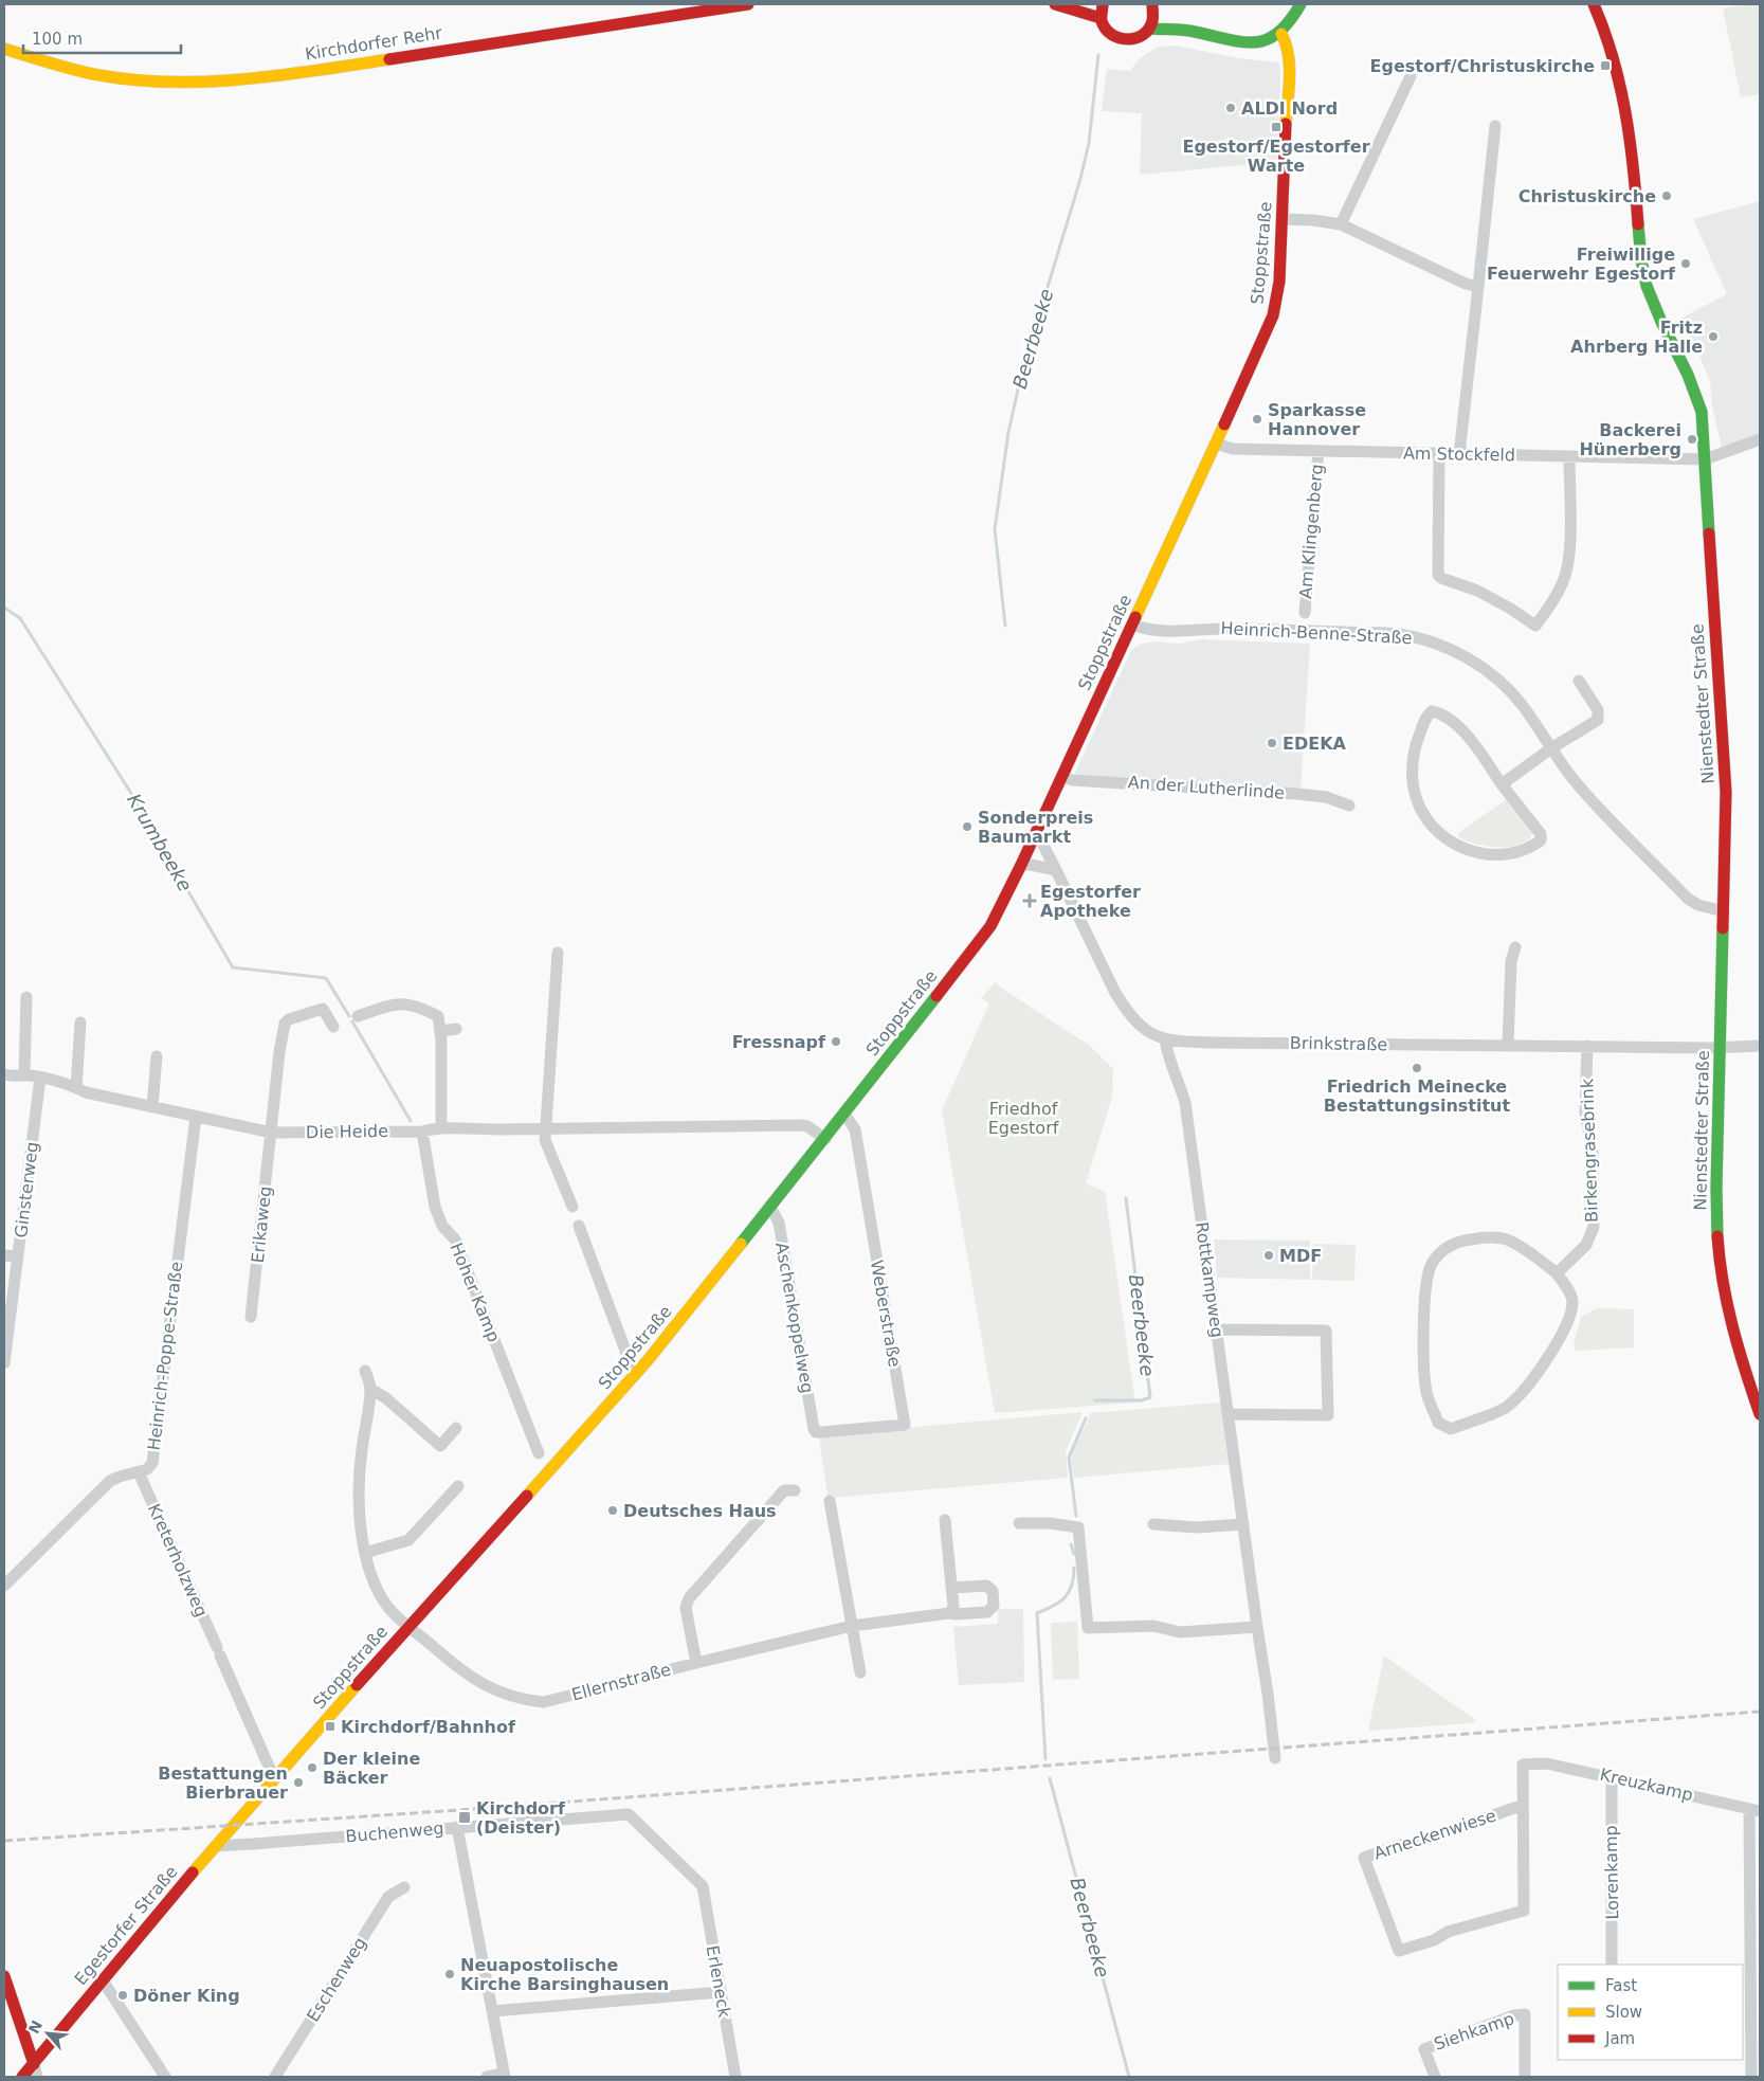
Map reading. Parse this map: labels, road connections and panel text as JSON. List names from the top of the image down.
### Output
{
  "streets": {
    "main road": [
      "Kirchdorfer Rehr",
      "Stoppstraße",
      "Nienstedter Straße",
      "Egestorfer Straße"
    ],
    "street": [
      "Am Stockfeld",
      "Am Klingenberg",
      "Heinrich-Benne-Straße",
      "An der Lutherlinde",
      "Brinkstraße",
      "Die Heide",
      "Birkengrasebrink",
      "Ginsterweg",
      "Erikaweg",
      "Rottkampweg",
      "Hoher Kamp",
      "Weberstraße",
      "Aschenkoppelweg",
      "Heinrich-Poppe-Straße",
      "Kreterholzweg",
      "Ellernstraße",
      "Kreuzkamp",
      "Buchenweg",
      "Arneckenwiese",
      "Lorenkamp",
      "Eschenweg",
      "Erleneck",
      "Siehkamp"
    ]
  },
  "crossings": [
    ["Stoppstraße", "Am Stockfeld"],
    ["Stoppstraße", "Heinrich-Benne-Straße"],
    ["Stoppstraße", "An der Lutherlinde"],
    ["Stoppstraße", "Brinkstraße"],
    ["Stoppstraße", "Die Heide"],
    ["Stoppstraße", "Weberstraße"],
    ["Stoppstraße", "Aschenkoppelweg"],
    ["Stoppstraße", "Kreterholzweg"],
    ["Stoppstraße", "Ellernstraße"],
    ["Stoppstraße", "Buchenweg"],
    ["Stoppstraße", "Egestorfer Straße"],
    ["Am Stockfeld", "Am Klingenberg"],
    ["Am Stockfeld", "Nienstedter Straße"],
    ["Heinrich-Benne-Straße", "Nienstedter Straße"],
    ["Nienstedter Straße", "Brinkstraße"],
    ["Brinkstraße", "Birkengrasebrink"],
    ["Brinkstraße", "Rottkampweg"],
    ["Die Heide", "Ginsterweg"],
    ["Die Heide", "Erikaweg"],
    ["Die Heide", "Hoher Kamp"],
    ["Die Heide", "Heinrich-Poppe-Straße"],
    ["Weberstraße", "Aschenkoppelweg"],
    ["Heinrich-Poppe-Straße", "Kreterholzweg"],
    ["Kreuzkamp", "Arneckenwiese"],
    ["Kreuzkamp", "Lorenkamp"],
    ["Buchenweg", "Egestorfer Straße"],
    ["Buchenweg", "Erleneck"]
  ],
  "water": ["Beerbeeke", "Krumbeeke"],
  "parks": ["Friedhof Egestorf"],
  "places": {
    "transit": [
      "Egestorf/Christuskirche",
      "Egestorf/Egestorfer Warte",
      "Kirchdorf/Bahnhof",
      "Kirchdorf (Deister)"
    ],
    "other": [
      "ALDI Nord",
      "Christuskirche",
      "Freiwillige Feuerwehr Egestorf",
      "Fritz Ahrberg Halle",
      "Sparkasse Hannover",
      "Backerei Hünerberg",
      "EDEKA",
      "Sonderpreis Baumarkt",
      "Fressnapf",
      "Friedrich Meinecke Bestattungsinstitut",
      "MDF",
      "Deutsches Haus",
      "Der kleine Bäcker",
      "Bestattungen Bierbrauer",
      "Neuapostolische Kirche Barsinghausen",
      "Döner King"
    ],
    "health": ["Egestorfer Apotheke"]
  },
  "legend": ["Fast", "Slow", "Jam"],
  "scale_bar": "100 m",
  "north": "top left"
}
